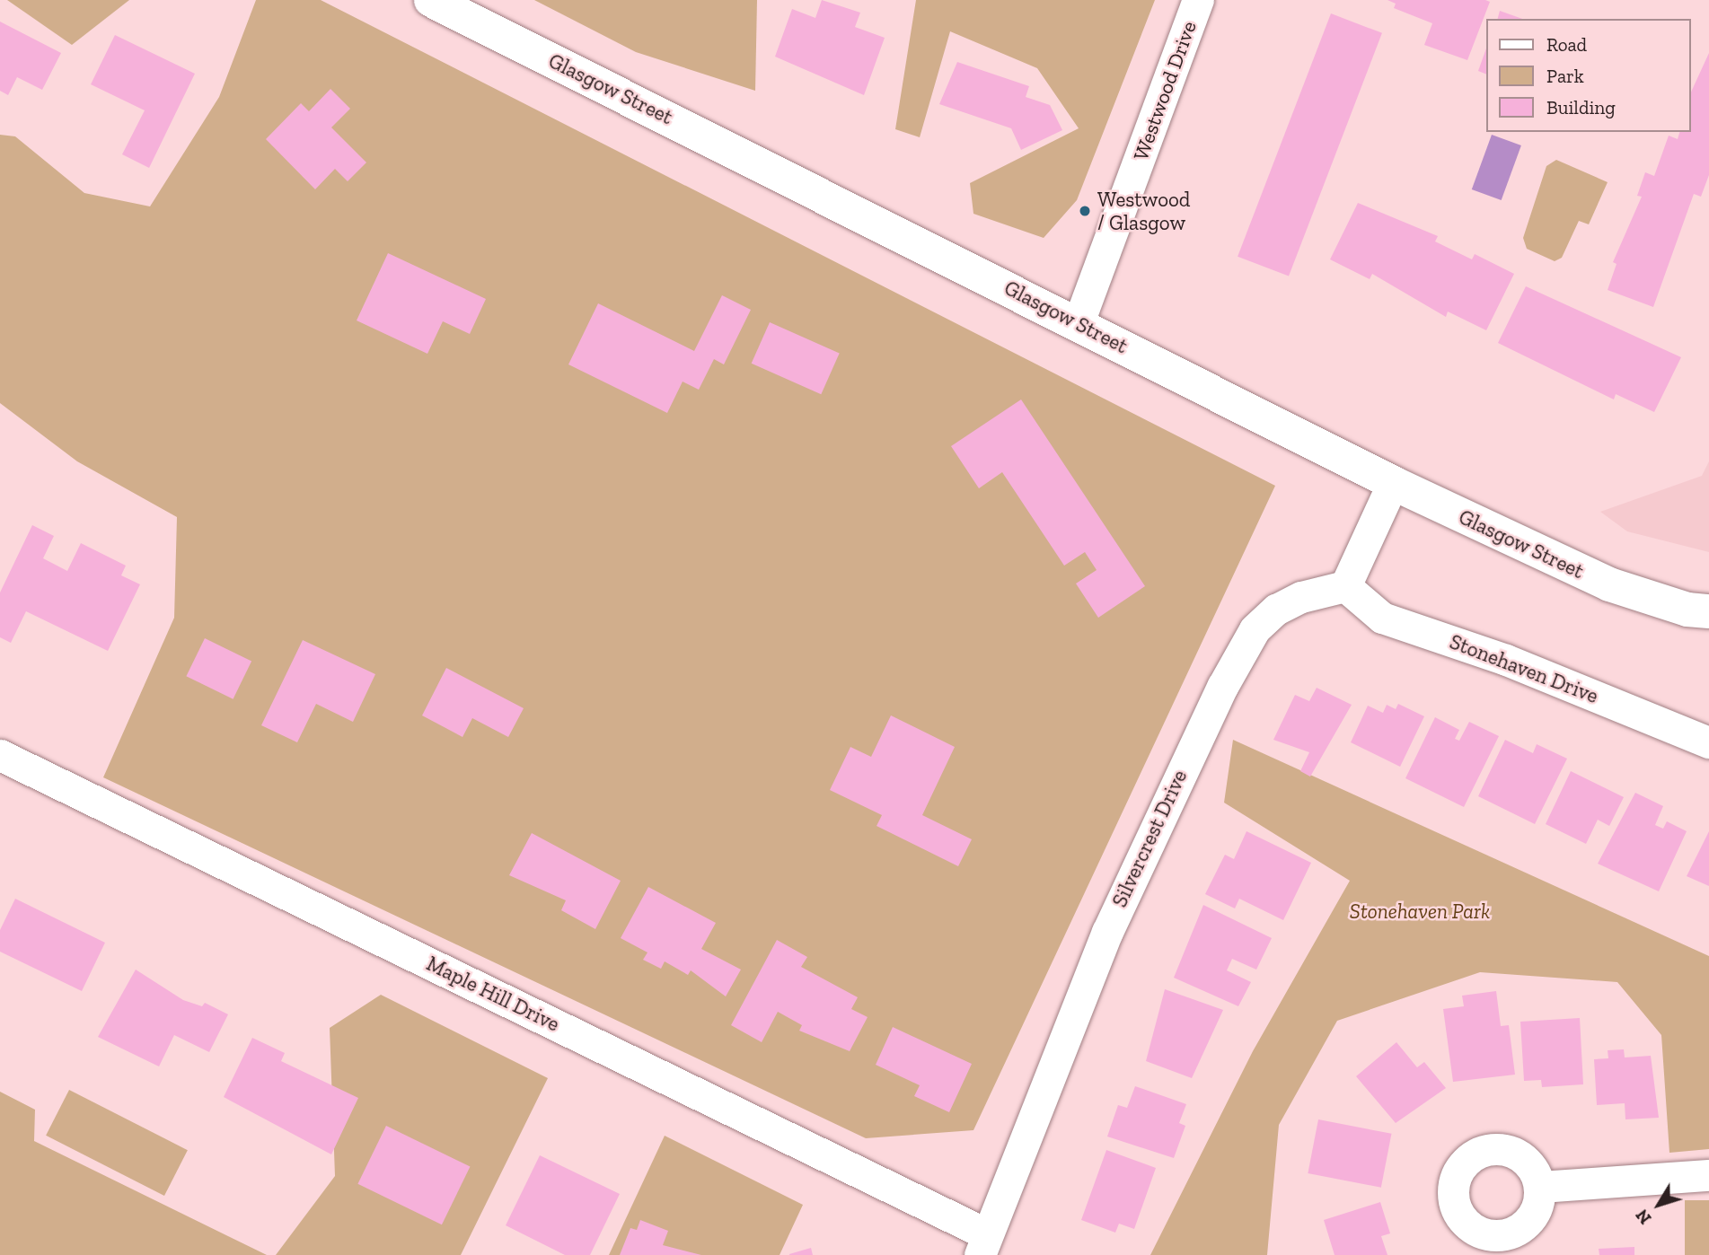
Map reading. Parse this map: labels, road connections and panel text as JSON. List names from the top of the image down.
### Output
{
  "streets": {
    "street": [
      "Glasgow Street",
      "Westwood Drive",
      "Stonehaven Drive",
      "Silvercrest Drive",
      "Maple Hill Drive"
    ]
  },
  "crossings": [
    ["Glasgow Street", "Westwood Drive"],
    ["Stonehaven Drive", "Silvercrest Drive"],
    ["Silvercrest Drive", "Maple Hill Drive"]
  ],
  "parks": ["Stonehaven Park"],
  "places": ["Westwood / Glasgow"],
  "legend": ["Road", "Park", "Building"],
  "north": "bottom left"
}
